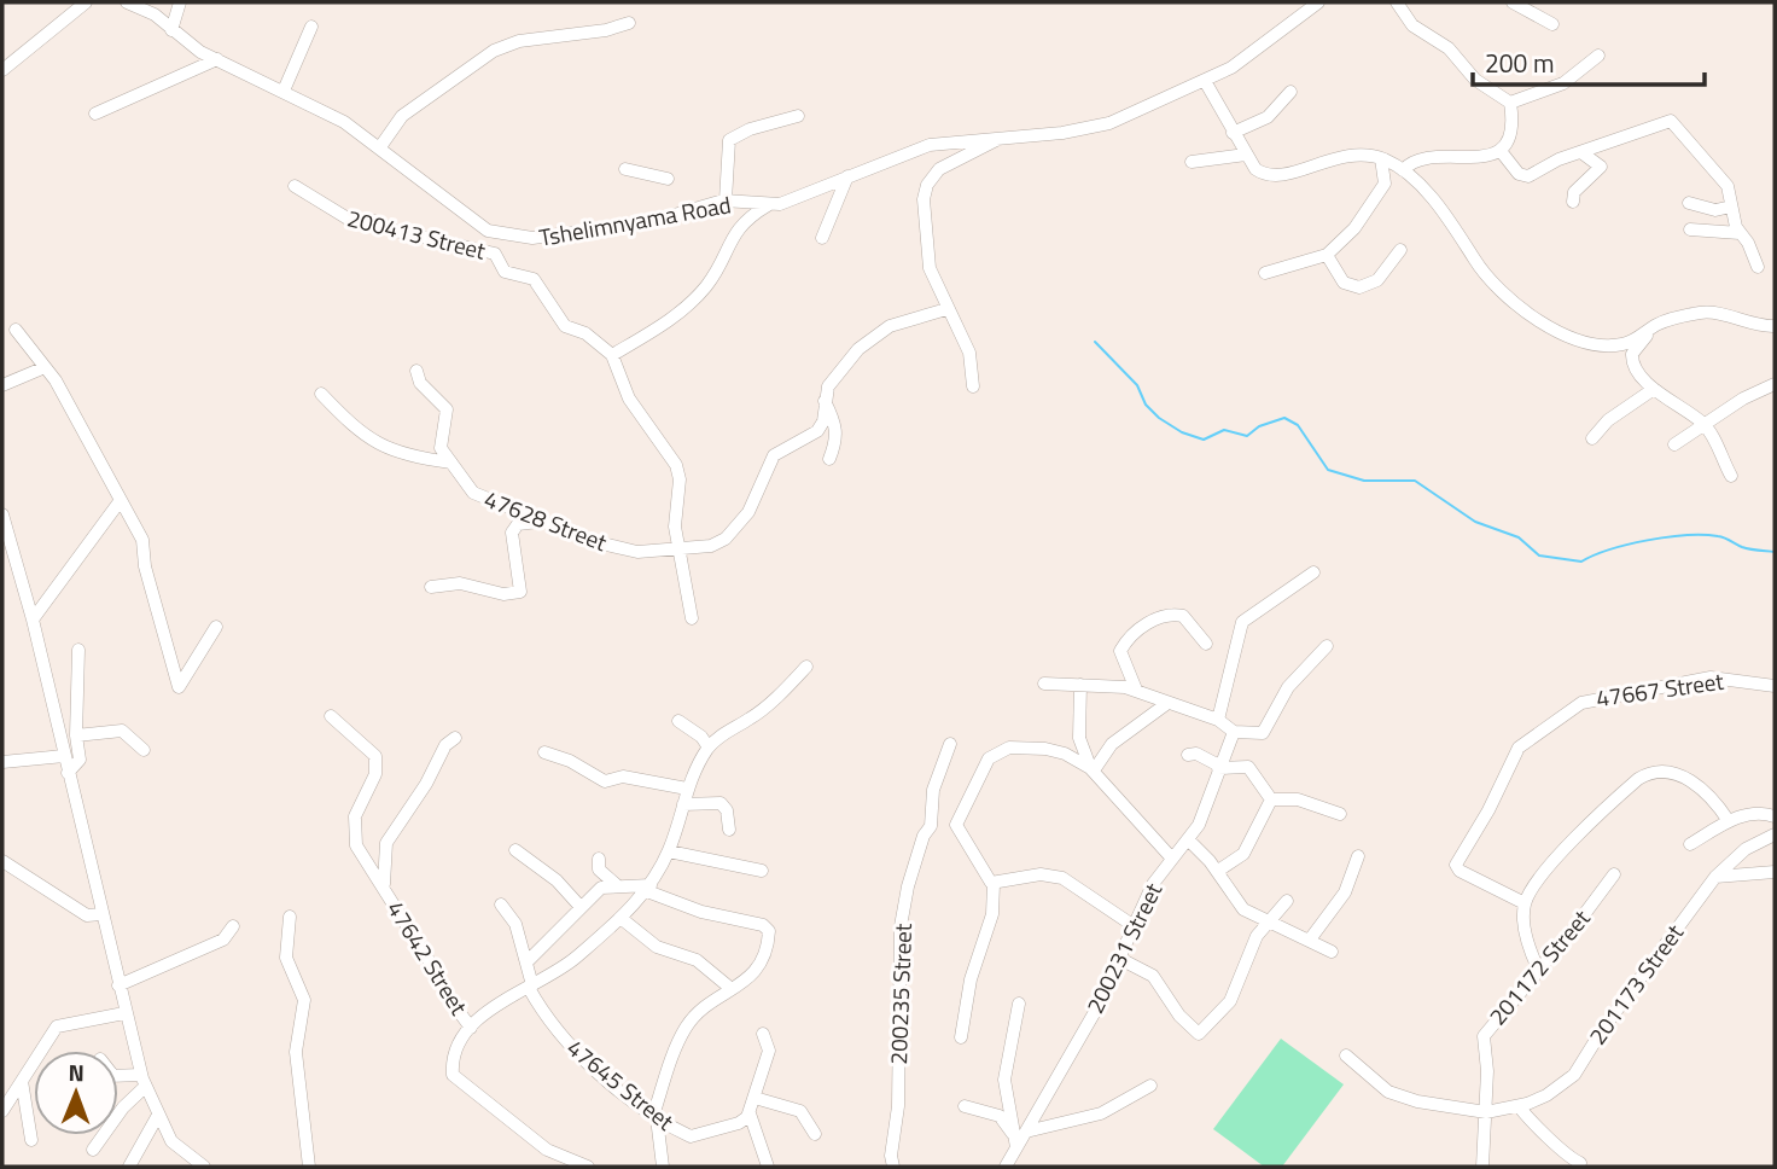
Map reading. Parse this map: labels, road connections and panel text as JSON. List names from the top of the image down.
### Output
{
  "streets": {
    "street": [
      "Tshelimnyama Road",
      "200413 Street",
      "47628 Street",
      "47667 Street",
      "200231 Street",
      "47642 Street",
      "201172 Street",
      "201173 Street",
      "200235 Street",
      "47645 Street"
    ]
  },
  "crossings": [
    ["201172 Street", "201173 Street"]
  ],
  "scale_bar": "200 m",
  "north": "top"
}
